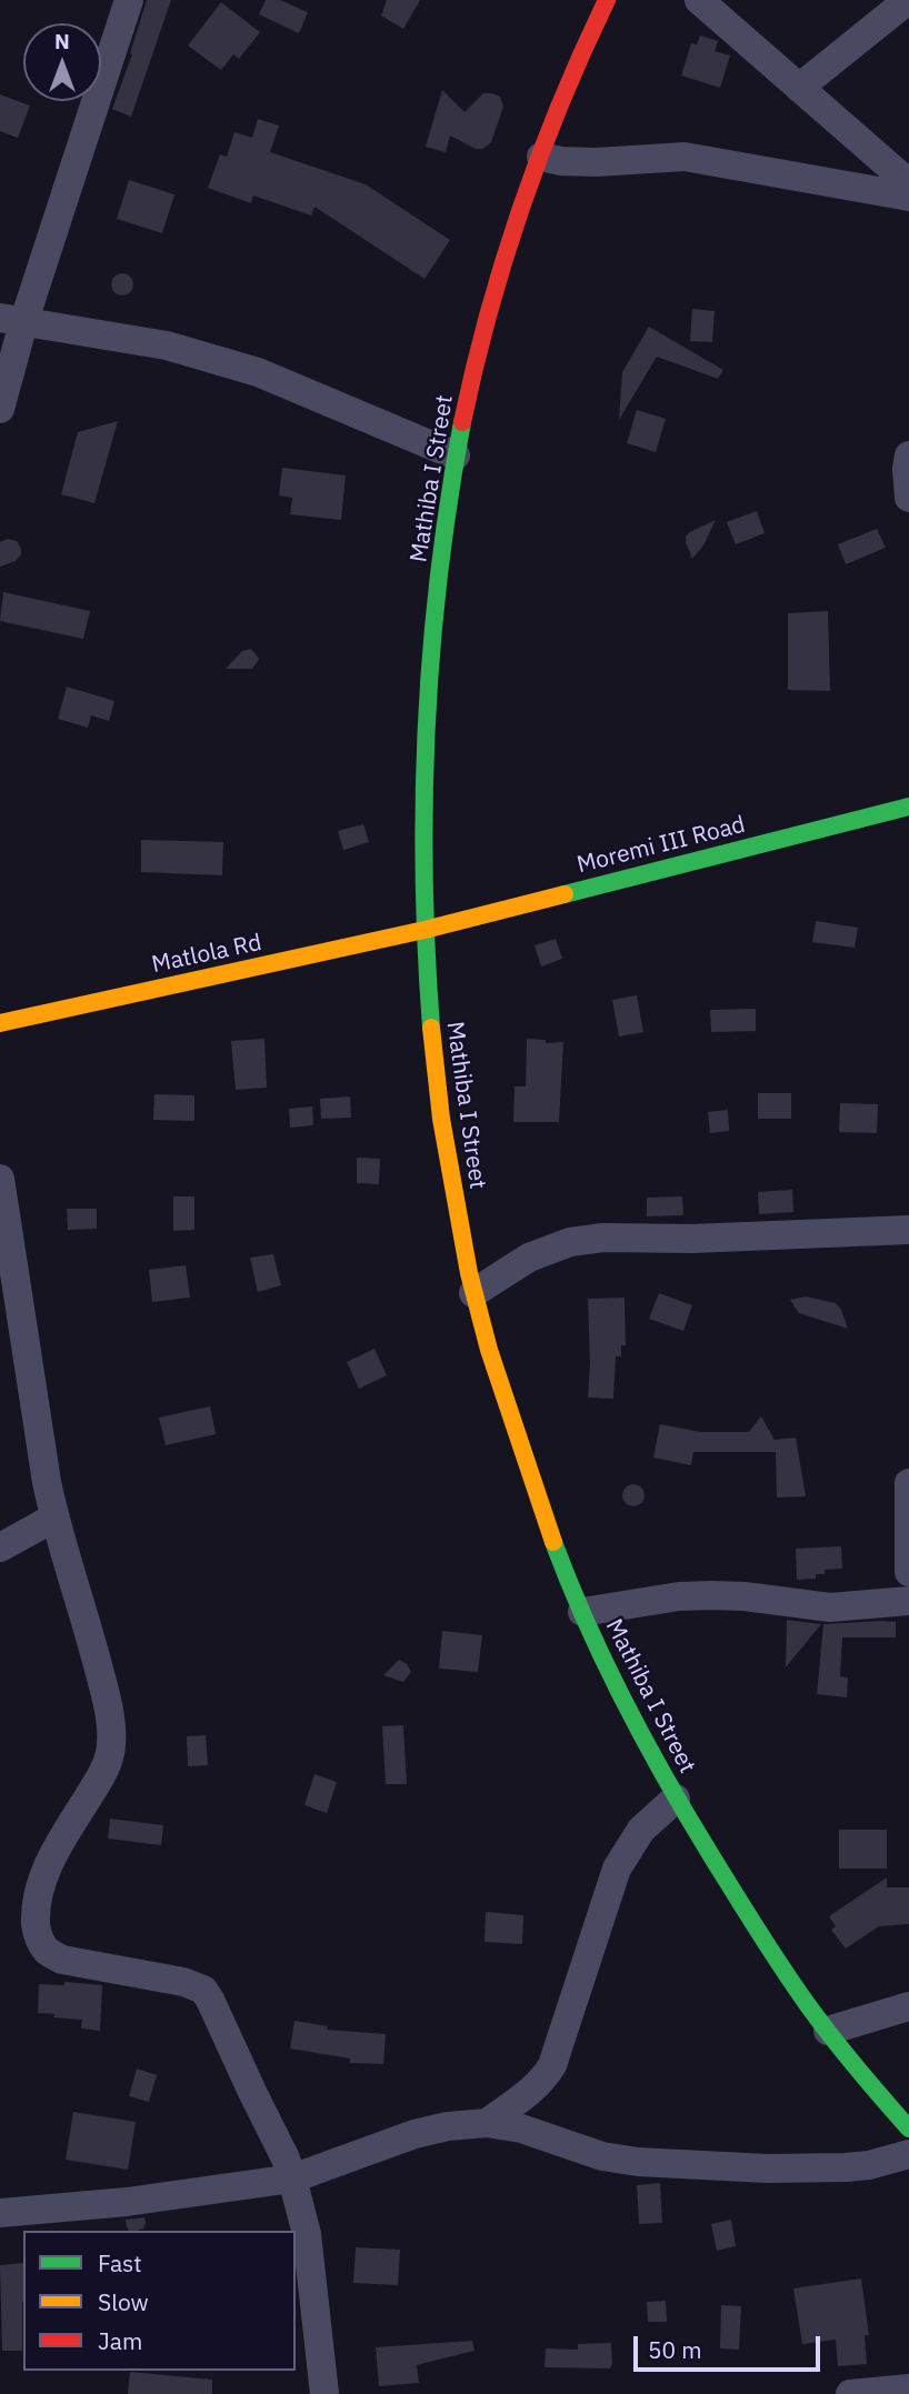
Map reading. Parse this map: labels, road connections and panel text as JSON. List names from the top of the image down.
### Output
{
  "streets": {
    "street": ["Mathiba I Street", "Moremi III Road", "Matlola Rd"]
  },
  "crossings": [
    ["Mathiba I Street", "Moremi III Road"],
    ["Mathiba I Street", "Matlola Rd"],
    ["Moremi III Road", "Matlola Rd"]
  ],
  "legend": ["Fast", "Slow", "Jam"],
  "scale_bar": "50 m",
  "north": "top"
}
